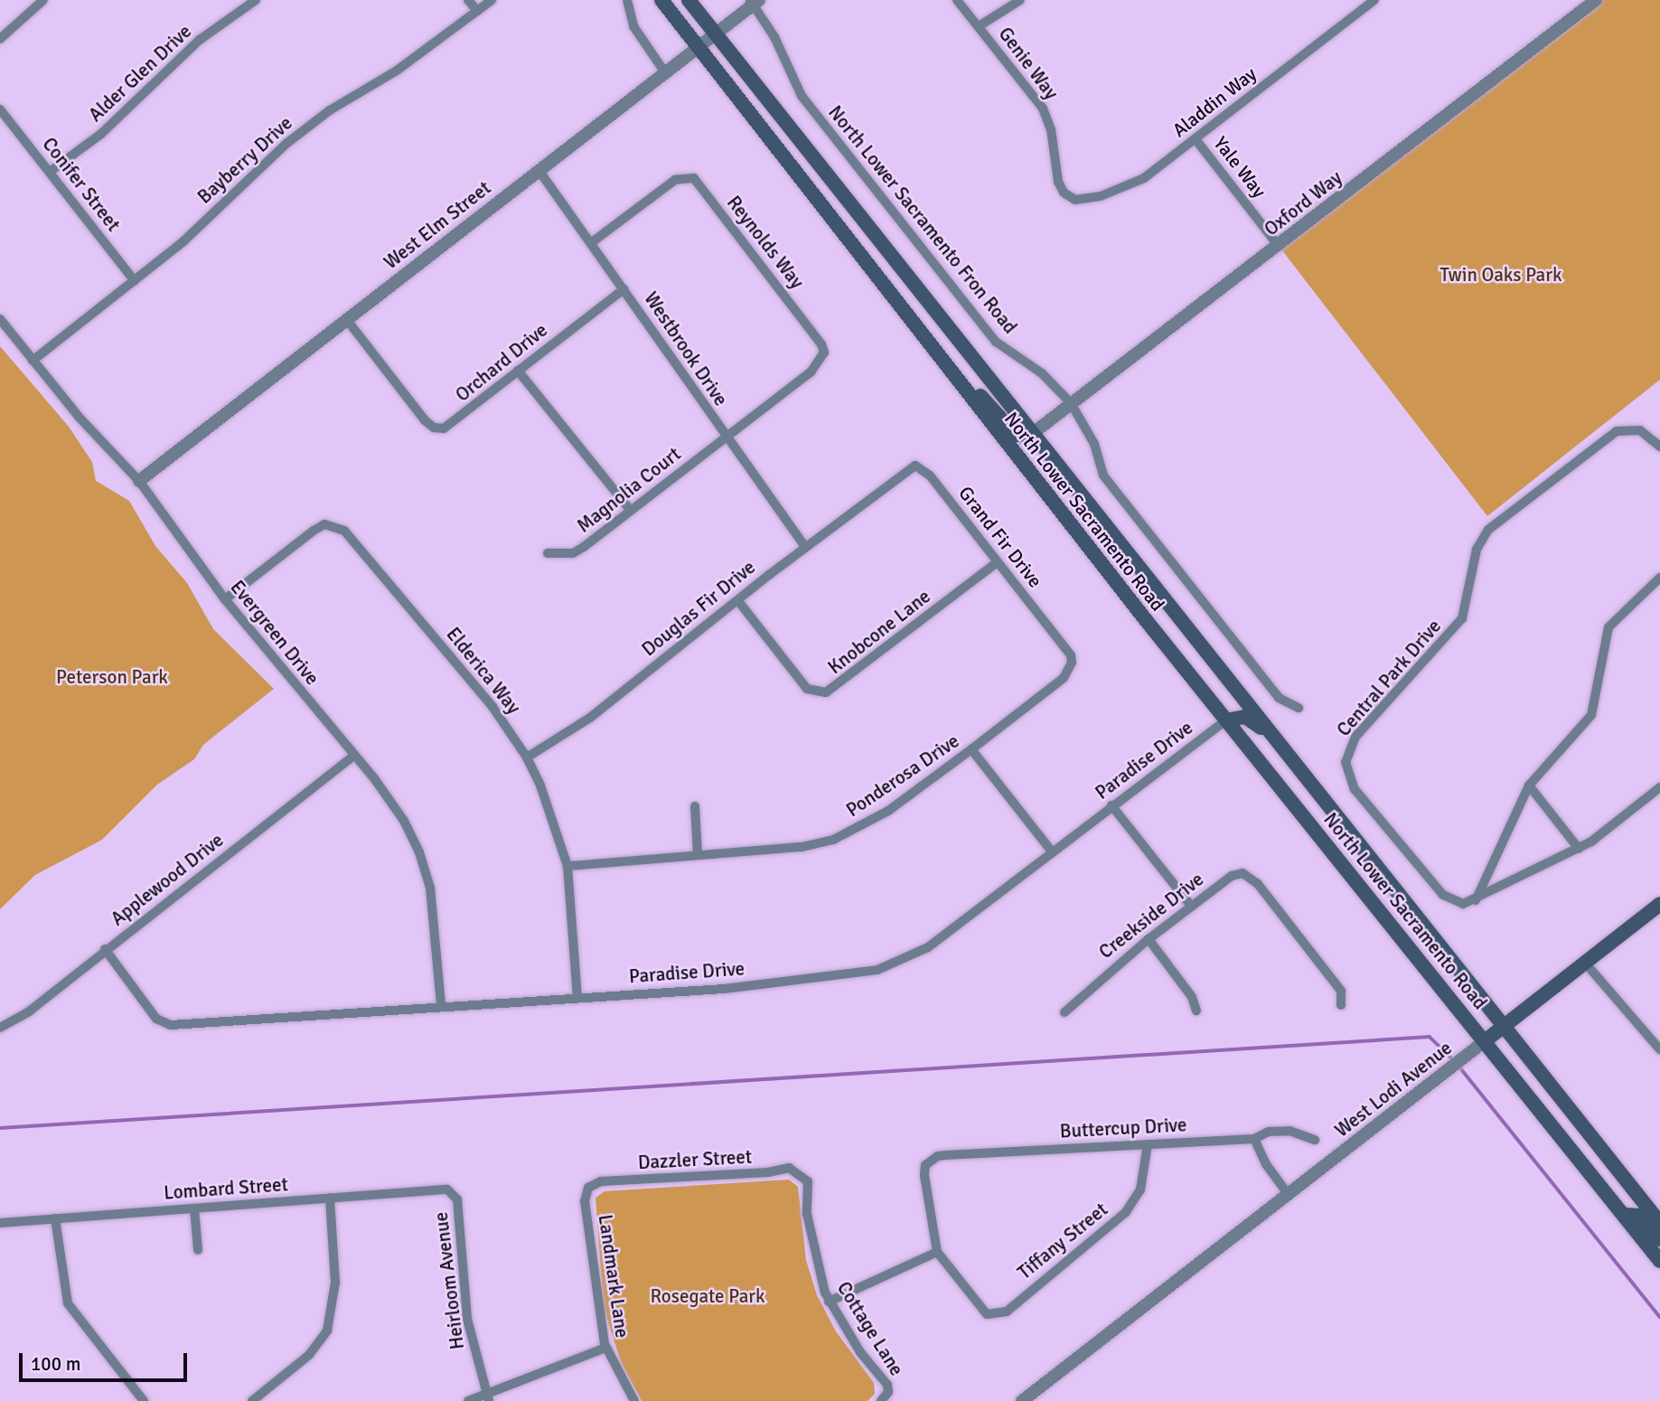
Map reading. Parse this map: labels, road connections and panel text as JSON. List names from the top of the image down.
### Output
{
  "streets": {
    "main road": ["North Lower Sacramento Road", "West Lodi Avenue"],
    "street": [
      "Genie Way",
      "Alder Glen Drive",
      "Aladdin Way",
      "Bayberry Drive",
      "Yale Way",
      "Conifer Street",
      "Oxford Way",
      "North Lower Sacramento Fron Road",
      "West Elm Street",
      "Reynolds Way",
      "Westbrook Drive",
      "Orchard Drive",
      "Magnolia Court",
      "Grand Fir Drive",
      "Douglas Fir Drive",
      "Knobcone Lane",
      "Evergreen Drive",
      "Elderica Way",
      "Central Park Drive",
      "Paradise Drive",
      "Ponderosa Drive",
      "Applewood Drive",
      "Creekside Drive",
      "Buttercup Drive",
      "Dazzler Street",
      "Lombard Street",
      "Tiffany Street",
      "Landmark Lane",
      "Heirloom Avenue",
      "Cottage Lane"
    ]
  },
  "crossings": [
    ["Genie Way", "Aladdin Way"],
    ["Alder Glen Drive", "Conifer Street"],
    ["Aladdin Way", "Yale Way"],
    ["Bayberry Drive", "Conifer Street"],
    ["Bayberry Drive", "Evergreen Drive"],
    ["Yale Way", "Oxford Way"],
    ["Oxford Way", "North Lower Sacramento Fron Road"],
    ["Oxford Way", "North Lower Sacramento Road"],
    ["North Lower Sacramento Fron Road", "West Elm Street"],
    ["West Elm Street", "Westbrook Drive"],
    ["West Elm Street", "Orchard Drive"],
    ["West Elm Street", "North Lower Sacramento Road"],
    ["West Elm Street", "Evergreen Drive"],
    ["Reynolds Way", "Westbrook Drive"],
    ["Reynolds Way", "Magnolia Court"],
    ["Westbrook Drive", "Orchard Drive"],
    ["Westbrook Drive", "Magnolia Court"],
    ["Westbrook Drive", "Douglas Fir Drive"],
    ["North Lower Sacramento Road", "Paradise Drive"],
    ["North Lower Sacramento Road", "West Lodi Avenue"],
    ["Grand Fir Drive", "Douglas Fir Drive"],
    ["Grand Fir Drive", "Knobcone Lane"],
    ["Grand Fir Drive", "Ponderosa Drive"],
    ["Douglas Fir Drive", "Knobcone Lane"],
    ["Douglas Fir Drive", "Elderica Way"],
    ["Evergreen Drive", "Elderica Way"],
    ["Evergreen Drive", "Paradise Drive"],
    ["Evergreen Drive", "Applewood Drive"],
    ["Elderica Way", "Paradise Drive"],
    ["Elderica Way", "Ponderosa Drive"],
    ["Paradise Drive", "Applewood Drive"],
    ["Buttercup Drive", "Tiffany Street"],
    ["Dazzler Street", "Landmark Lane"],
    ["Dazzler Street", "Cottage Lane"],
    ["Lombard Street", "Heirloom Avenue"]
  ],
  "parks": ["Twin Oaks Park", "Peterson Park", "Rosegate Park"],
  "scale_bar": "100 m"
}
